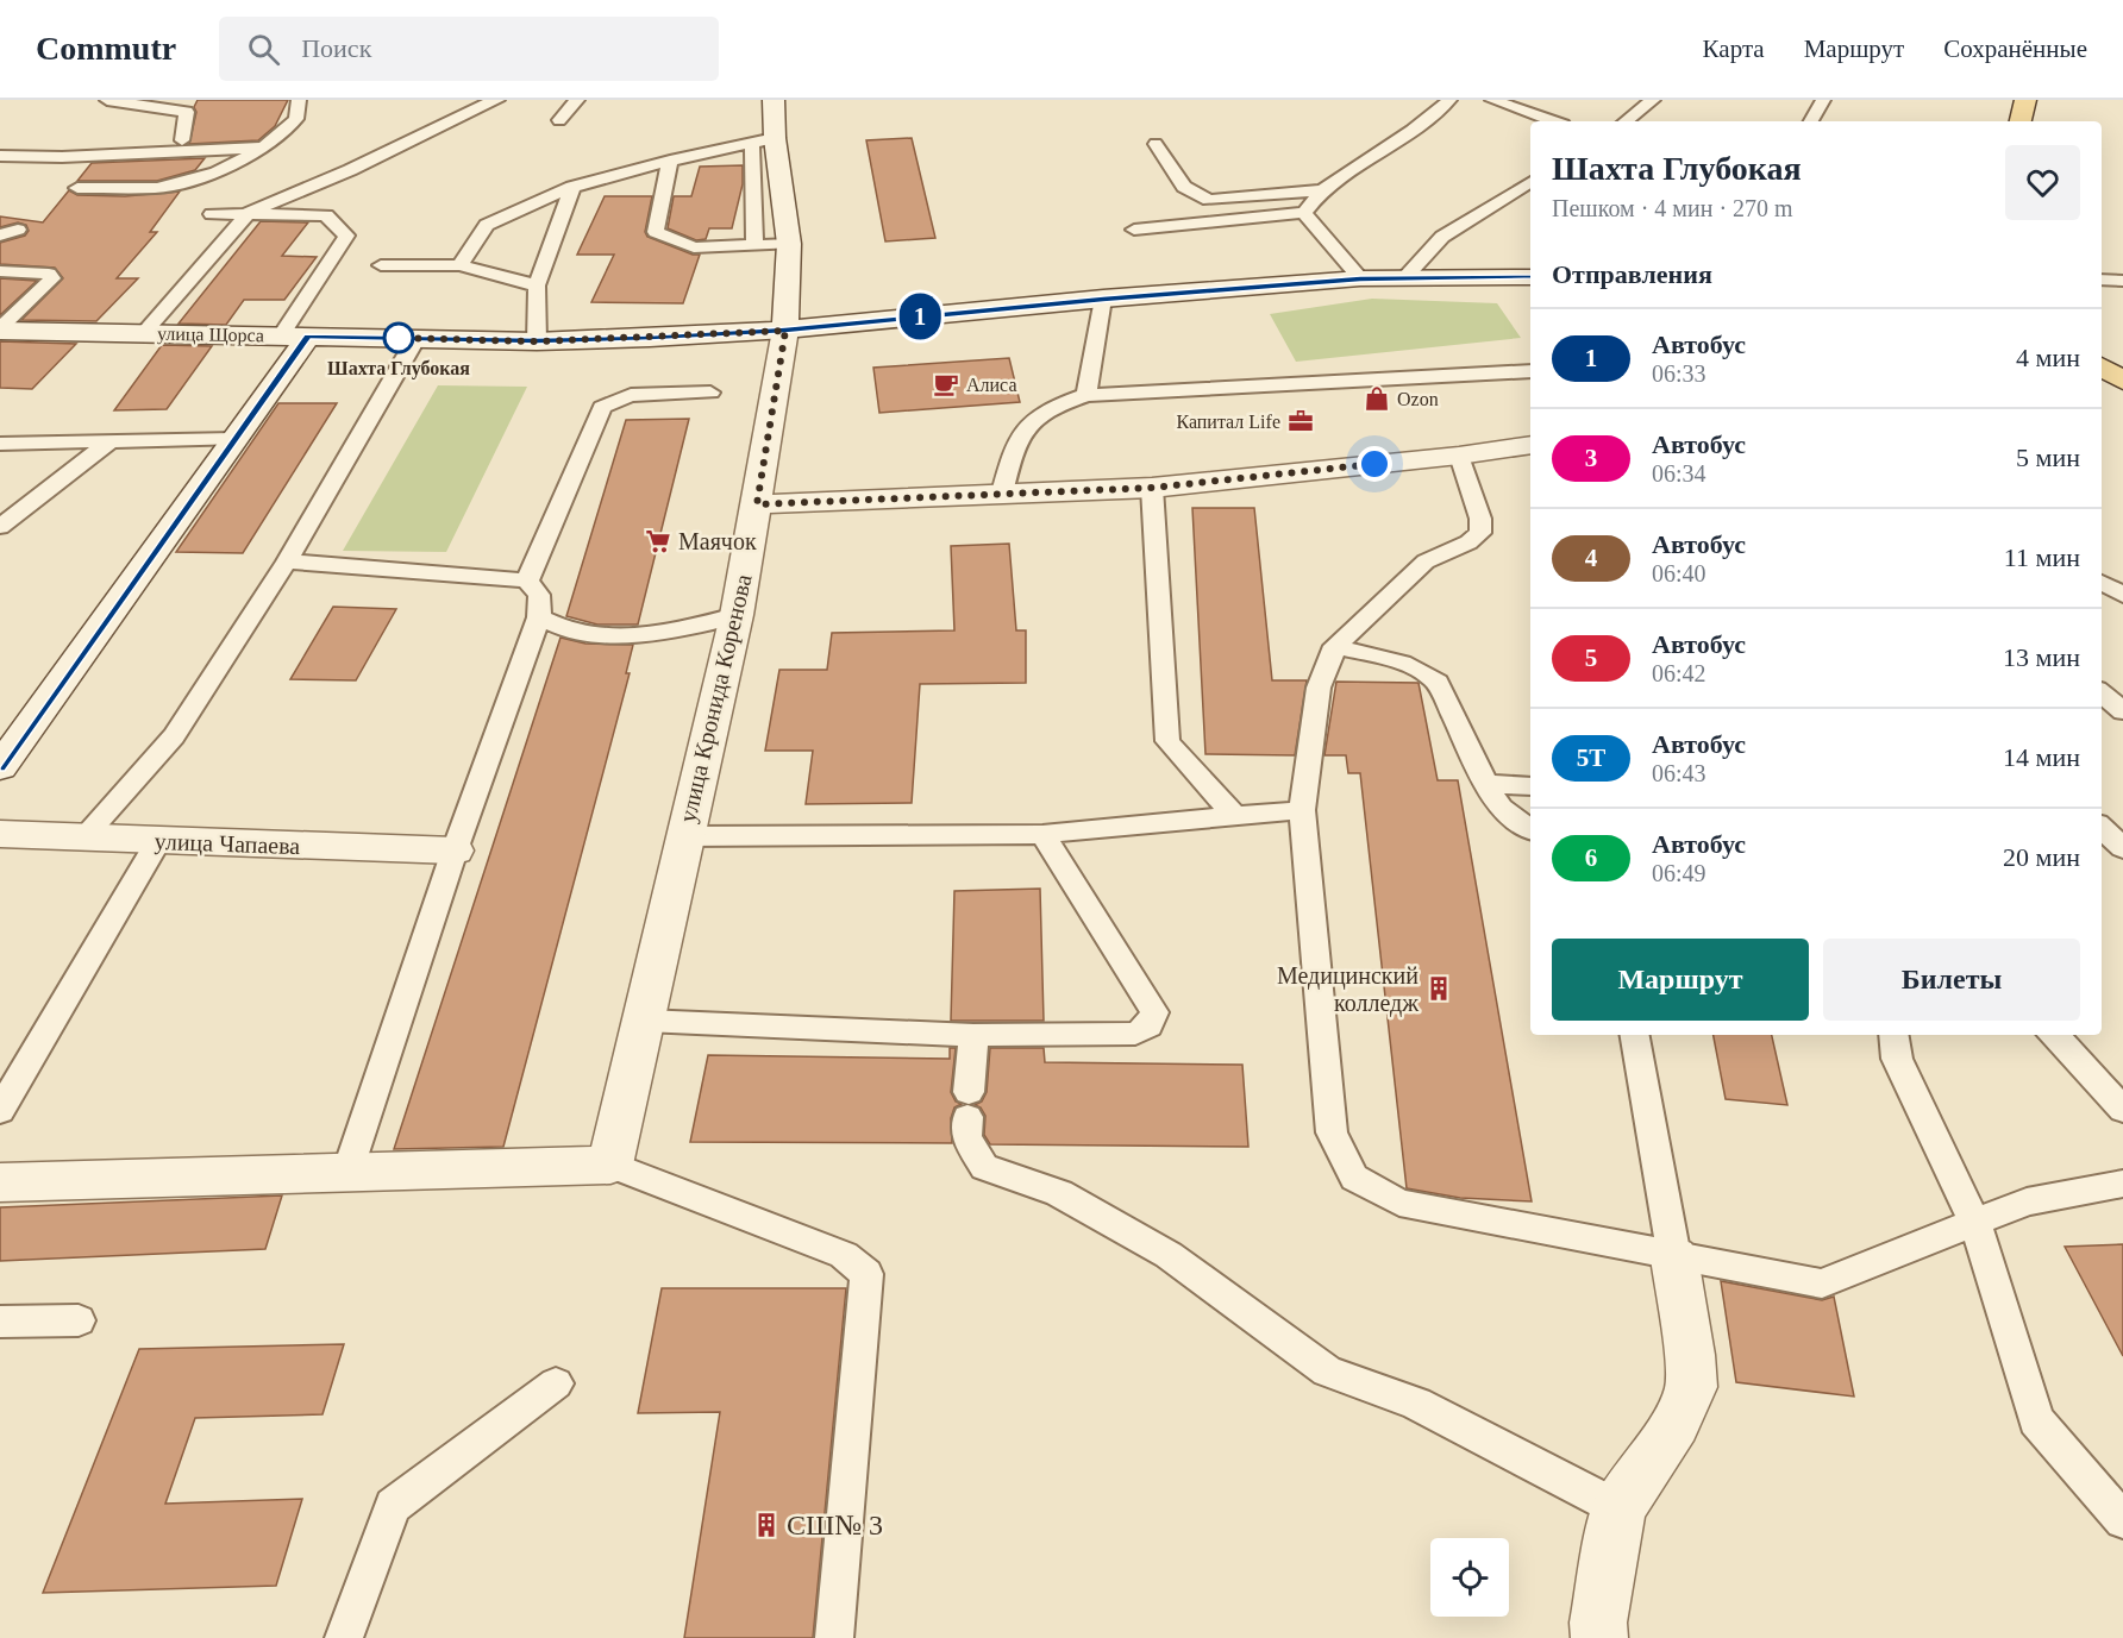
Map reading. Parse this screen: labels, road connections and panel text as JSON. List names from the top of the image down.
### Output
{
  "streets": {
    "street": ["улица Щорса", "улица Кронида Коренова", "улица Чапаева"]
  },
  "crossings": [
    ["улица Щорса", "улица Кронида Коренова"]
  ],
  "places": {
    "other": ["Шахта Глубокая"],
    "cafe": ["Алиса"],
    "shop": ["Ozon"],
    "office": ["Капитал Life"],
    "supermarket": ["Маячок"],
    "building": ["Медицинский колледж", "СШ№ 3"]
  },
  "lines": ["bus line 1"],
  "page": {
    "header": "Commutr",
    "search": "Поиск",
    "nav": ["Карта", "Маршрут", "Сохранённые"],
    "on_map": "1",
    "heading": [
      ["Шахта Глубокая", "Пешком · 4 мин · 270 m"],
      "Отправления"
    ],
    "list": [
      {
        "mark": "1",
        "name": "Автобус",
        "note": "06:33",
        "value": "4 мин"
      },
      {
        "mark": "3",
        "name": "Автобус",
        "note": "06:34",
        "value": "5 мин"
      },
      {
        "mark": "4",
        "name": "Автобус",
        "note": "06:40",
        "value": "11 мин"
      },
      {
        "mark": "5",
        "name": "Автобус",
        "note": "06:42",
        "value": "13 мин"
      },
      {
        "mark": "5Т",
        "name": "Автобус",
        "note": "06:43",
        "value": "14 мин"
      },
      {
        "mark": "6",
        "name": "Автобус",
        "note": "06:49",
        "value": "20 мин"
      }
    ],
    "buttons": ["Маршрут", "Билеты"]
  }
}
